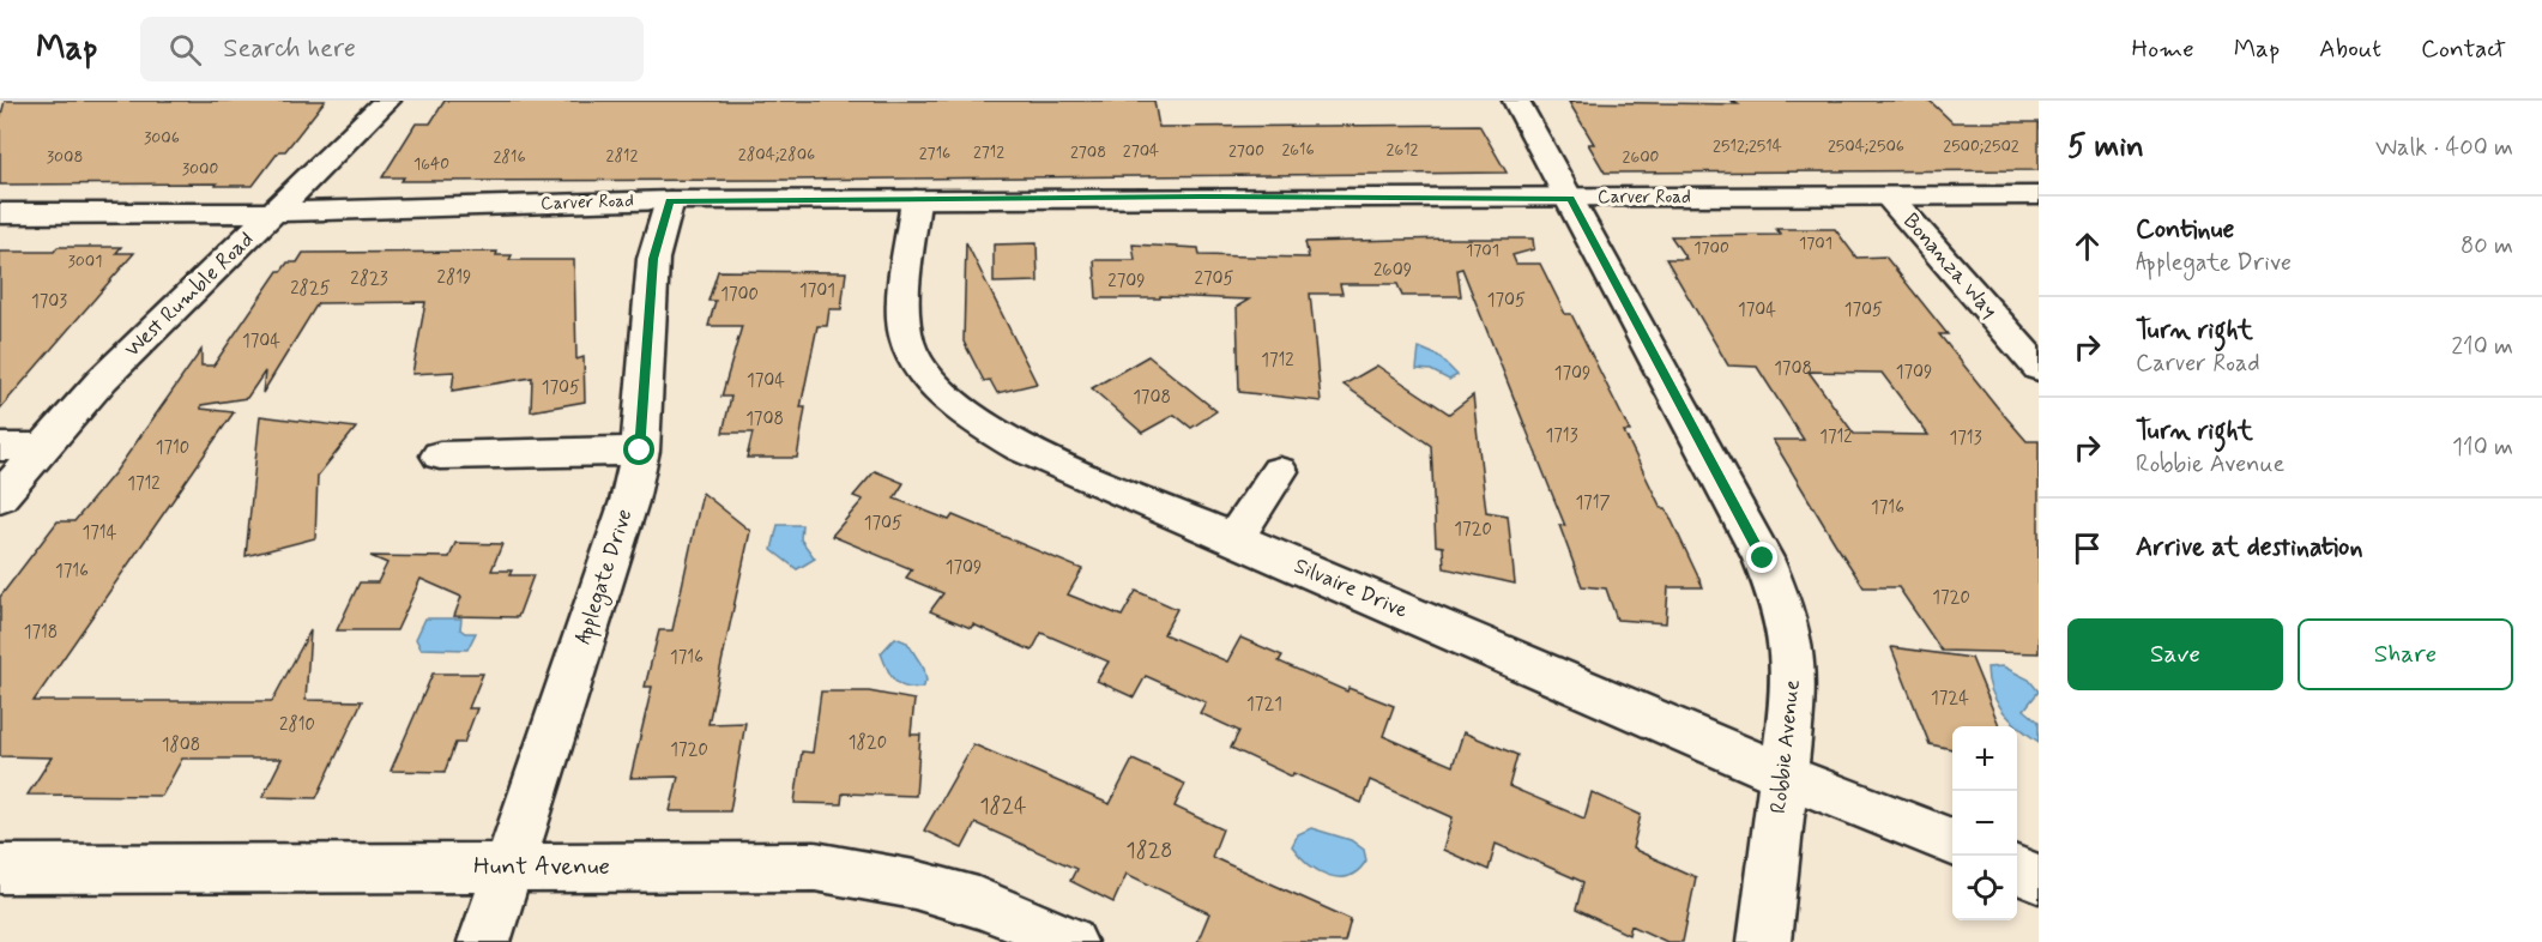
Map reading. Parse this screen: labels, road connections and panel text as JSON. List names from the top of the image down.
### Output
{
  "streets": {
    "street": [
      "Carver Road",
      "Bonanza Way",
      "West Rumble Road",
      "Applegate Drive",
      "Silvaire Drive",
      "Robbie Avenue",
      "Hunt Avenue"
    ]
  },
  "crossings": [
    ["Carver Road", "Bonanza Way"],
    ["Carver Road", "West Rumble Road"],
    ["Carver Road", "Applegate Drive"],
    ["Carver Road", "Silvaire Drive"],
    ["Carver Road", "Robbie Avenue"],
    ["Applegate Drive", "Hunt Avenue"],
    ["Silvaire Drive", "Robbie Avenue"]
  ],
  "house_numbers": [
    "3006",
    "2512;2514",
    "2504;2506",
    "2500;2502",
    "2616",
    "2612",
    "2704",
    "2700",
    "2712",
    "2708",
    "2716",
    "2804;2806",
    "2812",
    "3008",
    "2816",
    "2600",
    "1640",
    "3000",
    "1701",
    "1700",
    "1701",
    "3001",
    "2609",
    "2819",
    "2823",
    "2705",
    "2709",
    "2825",
    "1701",
    "1700",
    "1705",
    "1703",
    "1704",
    "1705",
    "1704",
    "1712",
    "1708",
    "1709",
    "1709",
    "1704",
    "1705",
    "1708",
    "1708",
    "1713",
    "1712",
    "1713",
    "1710",
    "1712",
    "1717",
    "1716",
    "1705",
    "1720",
    "1714",
    "1709",
    "1716",
    "1720",
    "1718",
    "1716",
    "1724",
    "1721",
    "2810",
    "1820",
    "1808",
    "1720",
    "1824",
    "1828"
  ],
  "page": {
    "header": "Map",
    "search": "Search here",
    "nav": [
      "Home",
      "Map",
      "About",
      "Contact"
    ],
    "heading": ["5 min", "Walk · 400 m"],
    "list": [
      ["Continue", "Applegate Drive", "80 m"],
      ["Turn right", "Carver Road", "210 m"],
      ["Turn right", "Robbie Avenue", "110 m"],
      "Arrive at destination"
    ],
    "buttons": ["Save", "Share"],
    "map_buttons": ["+", "−"]
  }
}
